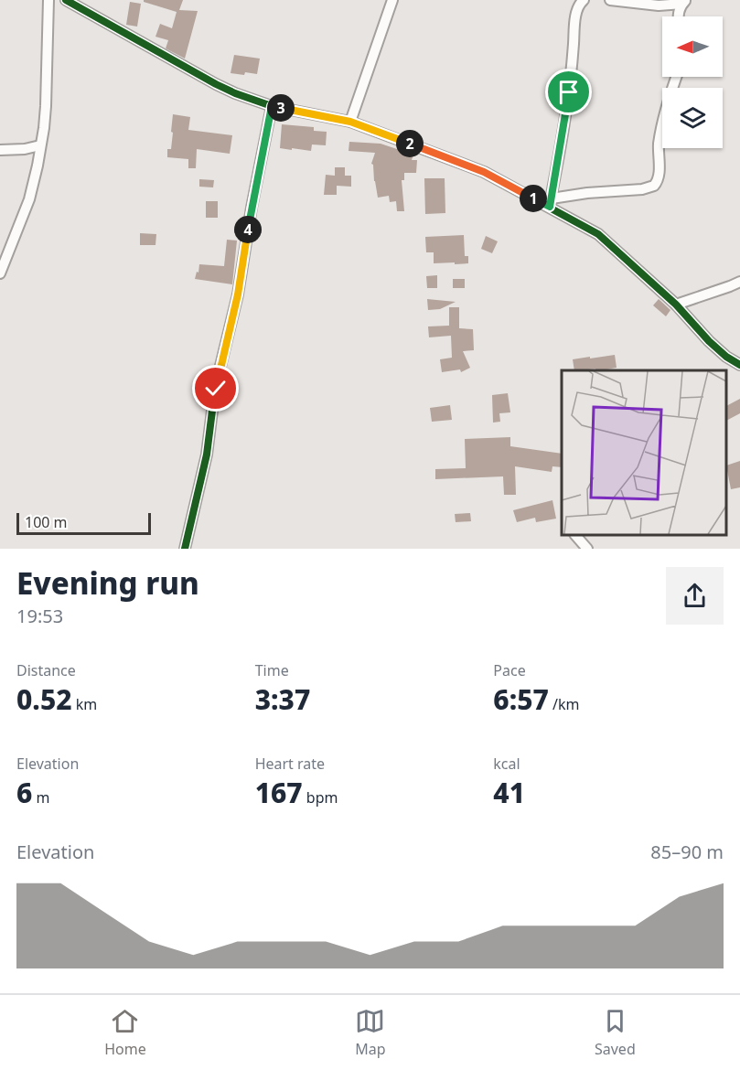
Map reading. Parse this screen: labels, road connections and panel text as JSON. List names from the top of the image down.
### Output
{
  "scale_bar": "100 m",
  "north": "left",
  "page": {
    "pins": [
      "3",
      "2",
      "1",
      "4"
    ],
    "scale": "100 m",
    "heading": ["Evening run", "19:53"],
    "stats": [
      ["Distance", "0.52 km"],
      ["Time", "3:37"],
      ["Pace", "6:57 /km"],
      ["Elevation", "6 m"],
      ["Heart rate", "167 bpm"],
      ["kcal", "41"]
    ],
    "chart": ["Elevation", "85–90 m"],
    "tabs": ["Home", "Map", "Saved"]
  }
}
